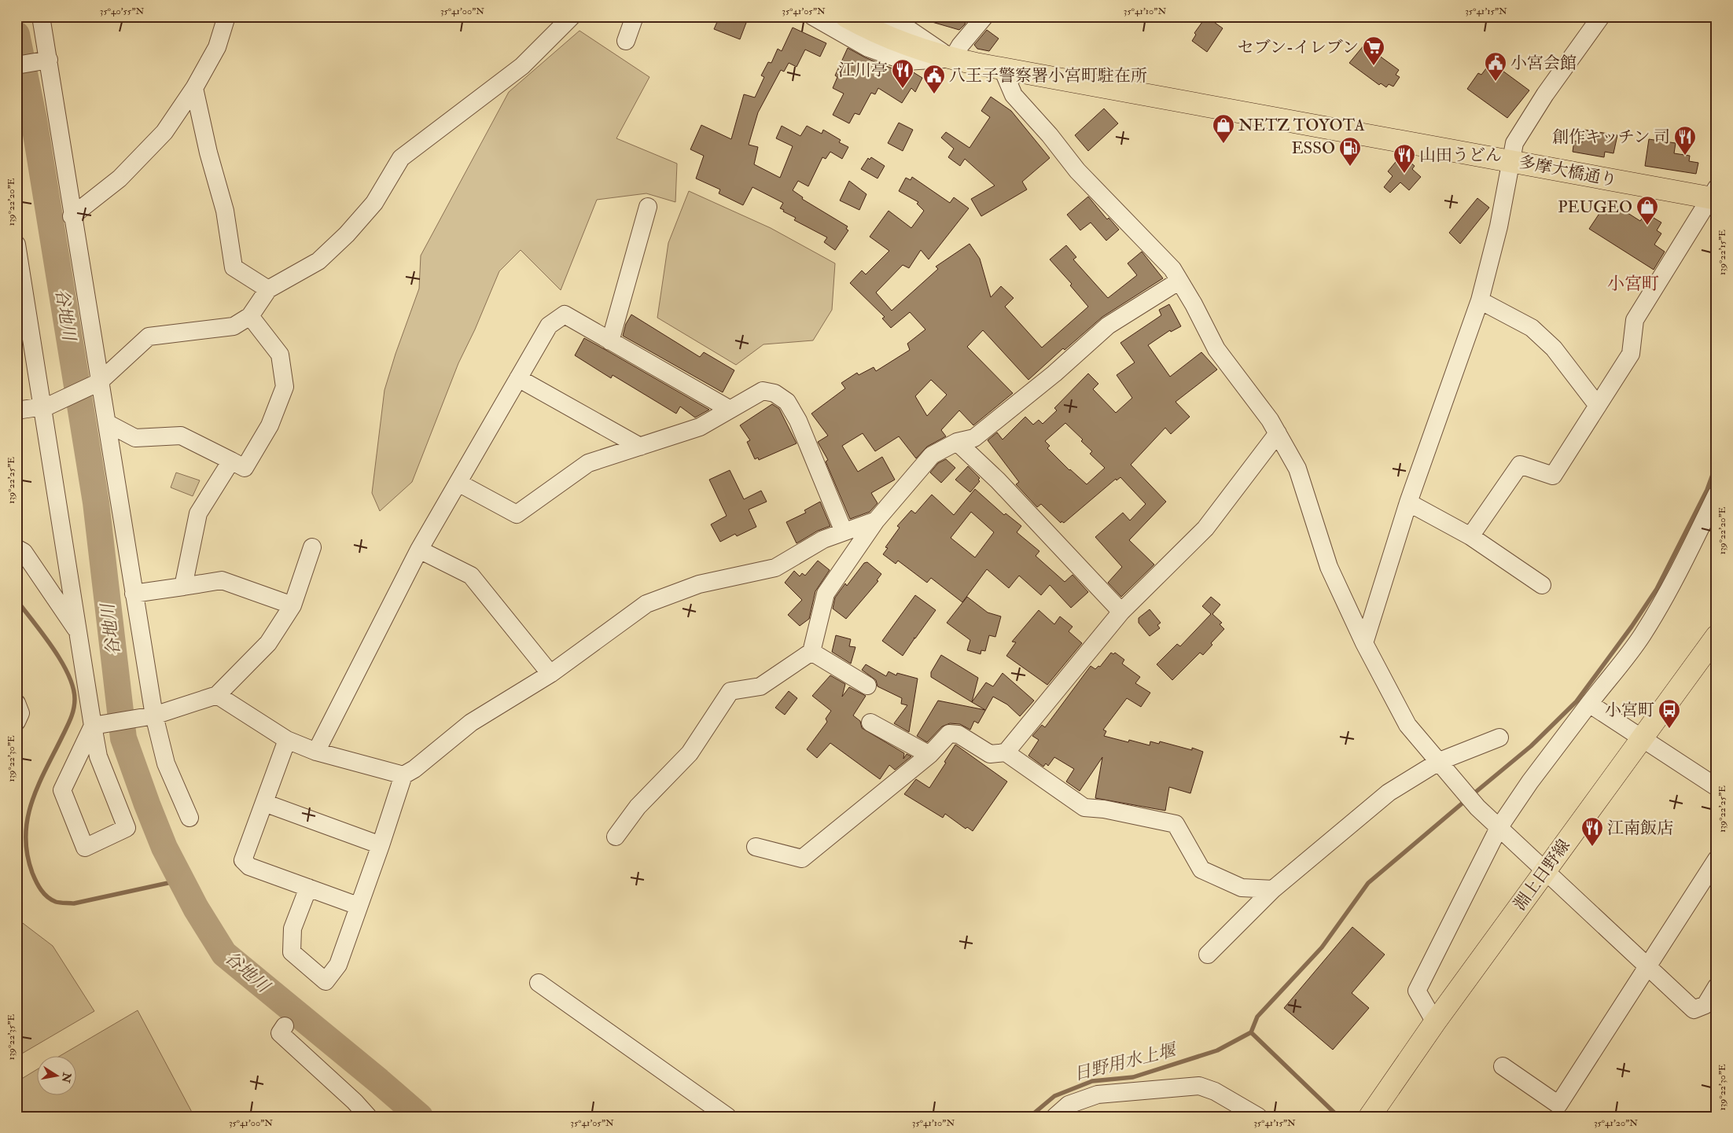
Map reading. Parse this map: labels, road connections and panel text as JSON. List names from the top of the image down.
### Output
{
  "streets": {
    "main road": ["多摩大橋通り", "淵上日野線"]
  },
  "districts": ["小宮町"],
  "water": ["谷地川", "日野用水上堰"],
  "places": {
    "supermarket": ["セブン-イレブン"],
    "public building": ["小宮会館", "八王子警察署小宮町駐在所"],
    "restaurant": [
      "江川亭",
      "創作キッチン 司",
      "山田うどん",
      "江南飯店"
    ],
    "shop": ["NETZ TOYOTA", "PEUGEO"],
    "fuel station": ["ESSO"],
    "bus stop": ["小宮町"]
  },
  "north": "right",
  "coordinates": [
    "35°40'55\"N",
    "35°41'00\"N",
    "35°41'05\"N",
    "35°41'10\"N",
    "35°41'15\"N",
    "139°22'20\"E",
    "139°22'15\"E",
    "139°22'25\"E",
    "139°22'30\"E",
    "139°22'35\"E",
    "35°41'20\"N"
  ]
}
